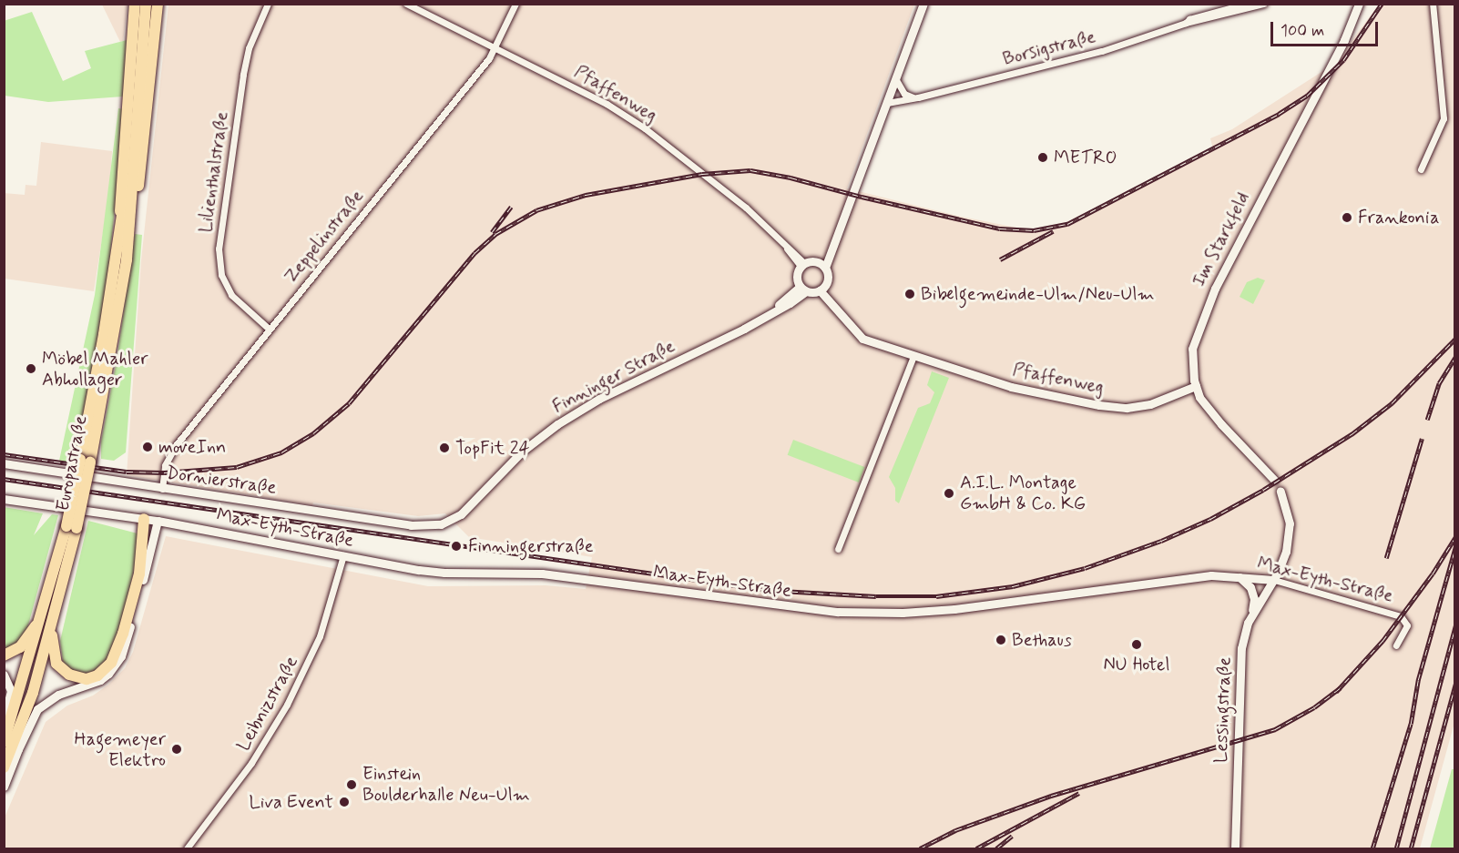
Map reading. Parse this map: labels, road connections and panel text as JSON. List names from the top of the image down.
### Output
{
  "streets": {
    "highway": ["Europastraße"],
    "street": [
      "Borsigstraße",
      "Pfaffenweg",
      "Lilienthalstraße",
      "Zeppelinstraße",
      "Im Starkfeld",
      "Finninger Straße",
      "Dornierstraße",
      "Max-Eyth-Straße",
      "Leibnizstraße",
      "Lessingstraße"
    ]
  },
  "crossings": [
    ["Pfaffenweg", "Zeppelinstraße"],
    ["Pfaffenweg", "Im Starkfeld"],
    ["Pfaffenweg", "Finninger Straße"],
    ["Lilienthalstraße", "Zeppelinstraße"],
    ["Zeppelinstraße", "Dornierstraße"],
    ["Finninger Straße", "Dornierstraße"],
    ["Max-Eyth-Straße", "Leibnizstraße"],
    ["Max-Eyth-Straße", "Lessingstraße"]
  ],
  "places": [
    "METRO",
    "Frankonia",
    "Bibelgemeinde-Ulm/Neu-Ulm",
    "Möbel Mahler Abhollager",
    "moveInn",
    "TopFit 24",
    "A.I.L. Montage GmbH & Co. KG",
    "Finningerstraße",
    "Bethaus",
    "NU Hotel",
    "Hagemeyer Elektro",
    "Einstein Boulderhalle Neu-Ulm",
    "Liva Event"
  ],
  "scale_bar": "100 m"
}
